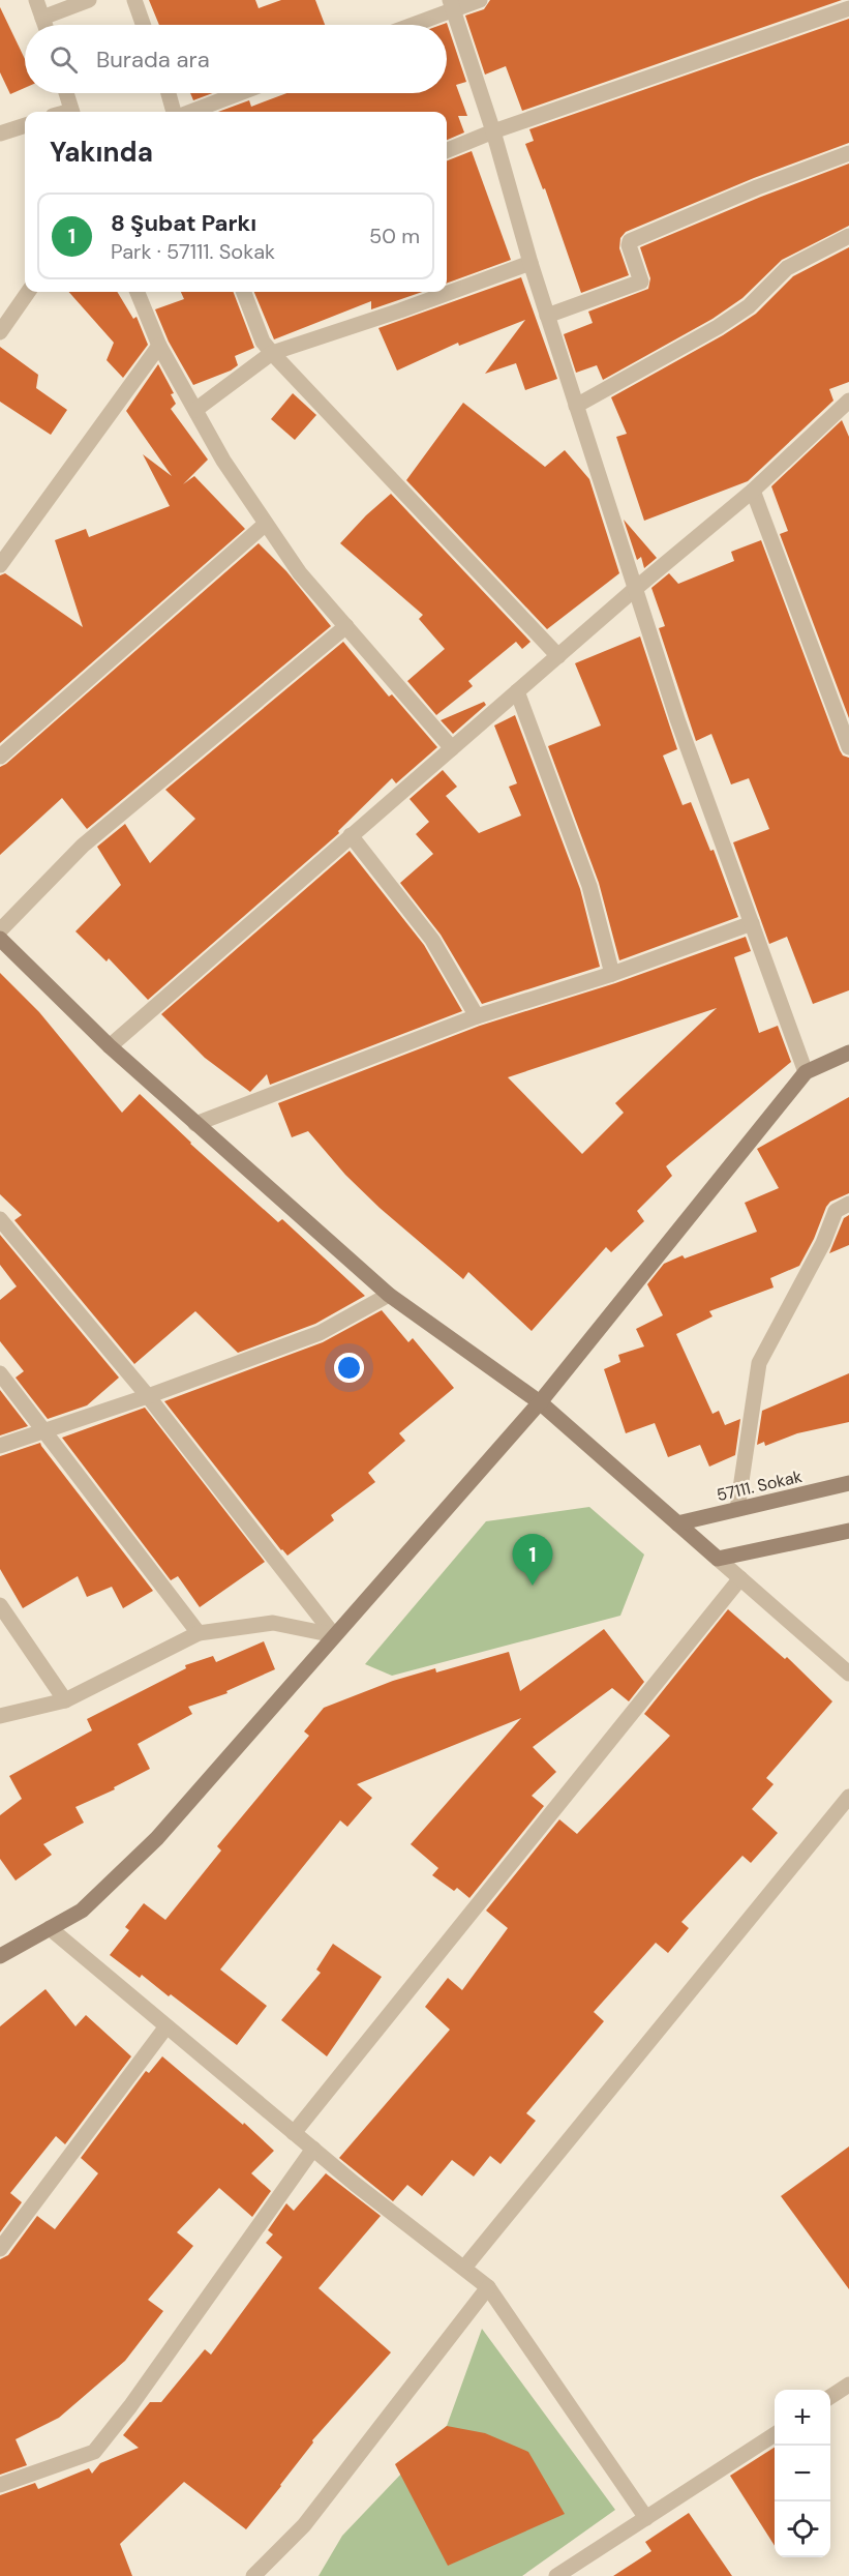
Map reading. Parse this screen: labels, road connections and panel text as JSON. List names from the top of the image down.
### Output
{
  "streets": {
    "main road": ["57111. Sokak"]
  },
  "page": {
    "search": "Burada ara",
    "heading": "Yakında",
    "list": [
      {
        "mark": "1",
        "name": "8 Şubat Parkı",
        "note": "Park · 57111. Sokak",
        "value": "50 m"
      }
    ],
    "pins": "1",
    "map_buttons": ["+", "−"]
  }
}
